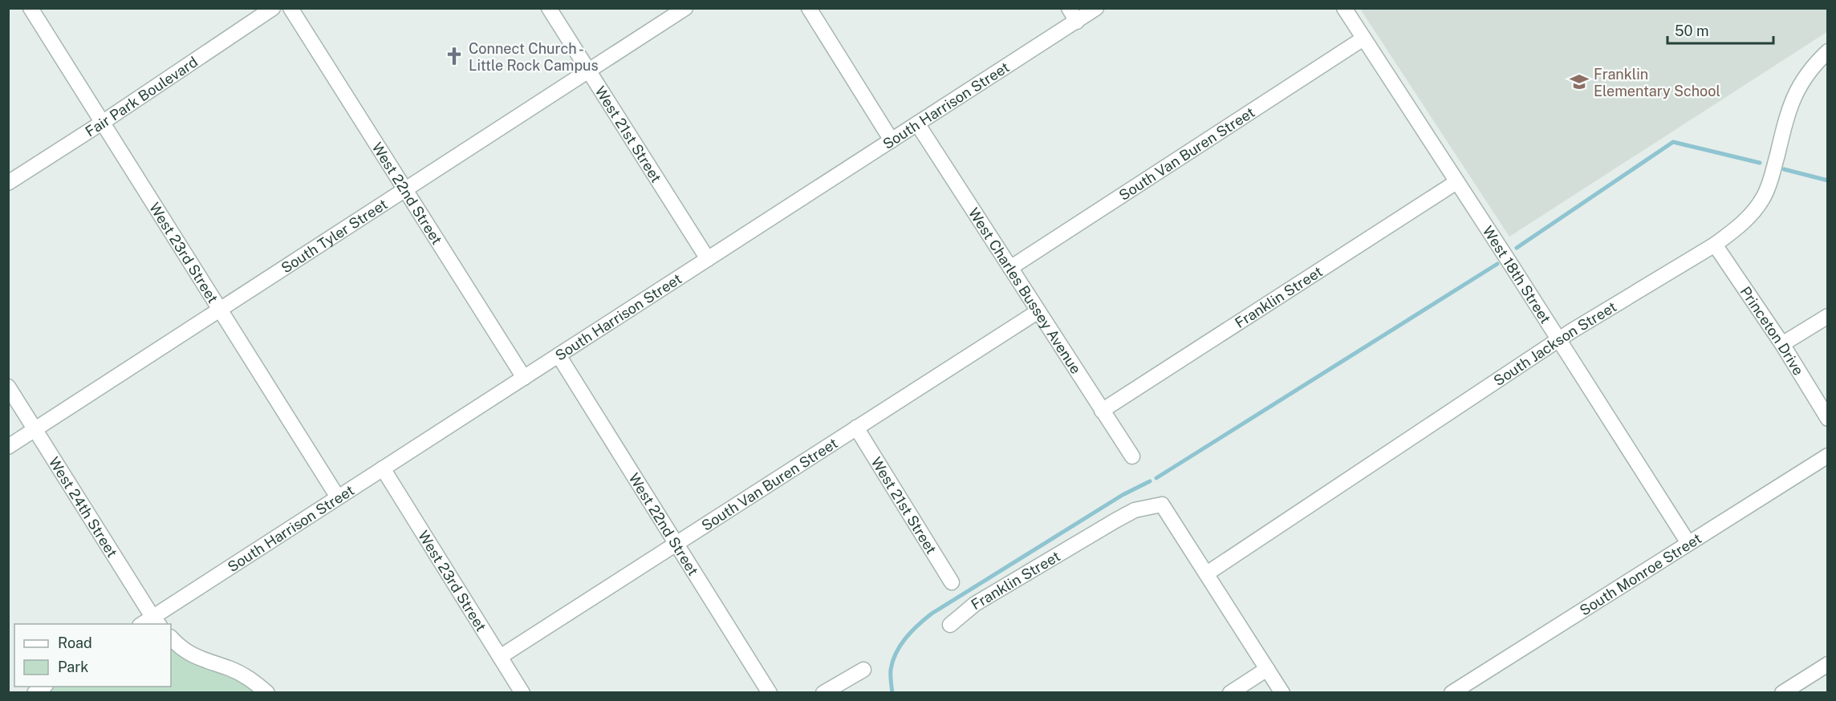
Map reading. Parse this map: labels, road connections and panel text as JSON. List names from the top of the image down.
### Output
{
  "streets": {
    "street": [
      "Fair Park Boulevard",
      "South Harrison Street",
      "West 21st Street",
      "South Van Buren Street",
      "West 22nd Street",
      "South Tyler Street",
      "West 23rd Street",
      "West 18th Street",
      "West Charles Bussey Avenue",
      "Franklin Street",
      "Princeton Drive",
      "South Jackson Street",
      "West 24th Street",
      "South Monroe Street"
    ]
  },
  "crossings": [
    ["Fair Park Boulevard", "West 23rd Street"],
    ["South Harrison Street", "West 21st Street"],
    ["South Harrison Street", "West 22nd Street"],
    ["South Harrison Street", "West 23rd Street"],
    ["South Harrison Street", "West Charles Bussey Avenue"],
    ["South Harrison Street", "West 24th Street"],
    ["West 21st Street", "South Van Buren Street"],
    ["West 21st Street", "South Tyler Street"],
    ["South Van Buren Street", "West 22nd Street"],
    ["South Van Buren Street", "West 23rd Street"],
    ["South Van Buren Street", "West 18th Street"],
    ["South Van Buren Street", "West Charles Bussey Avenue"],
    ["West 22nd Street", "South Tyler Street"],
    ["South Tyler Street", "West 23rd Street"],
    ["South Tyler Street", "West 24th Street"],
    ["West 18th Street", "Franklin Street"],
    ["West 18th Street", "South Jackson Street"],
    ["West 18th Street", "South Monroe Street"],
    ["West Charles Bussey Avenue", "Franklin Street"],
    ["Franklin Street", "South Jackson Street"],
    ["Princeton Drive", "South Jackson Street"]
  ],
  "places": {
    "church": ["Connect Church - Little Rock Campus"],
    "school or university": ["Franklin Elementary School"]
  },
  "legend": ["Road", "Park"],
  "scale_bar": "50 m"
}
